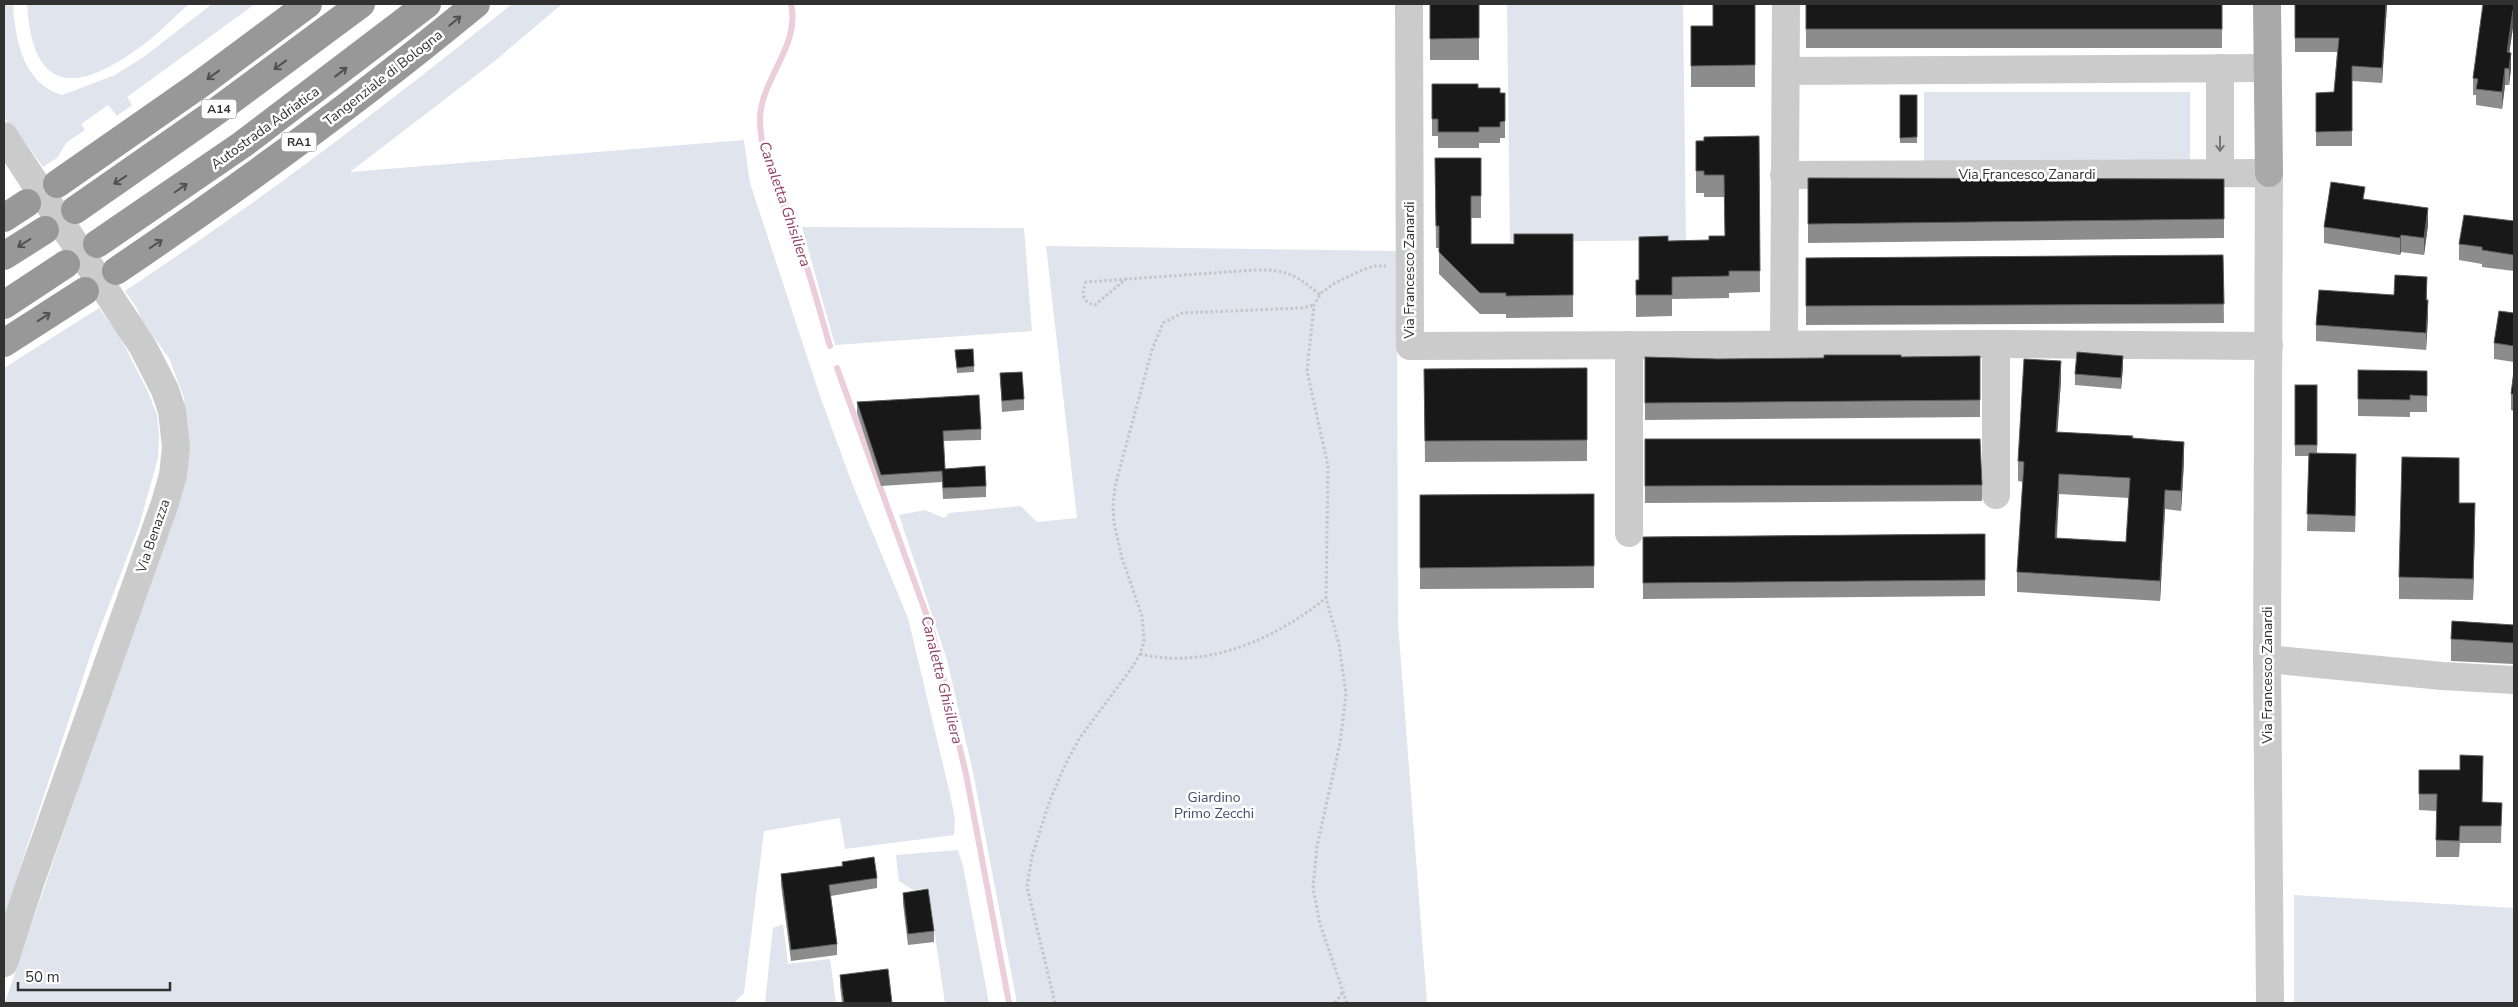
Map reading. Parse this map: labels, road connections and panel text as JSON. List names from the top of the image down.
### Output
{
  "streets": {
    "highway": [
      "Tangenziale di Bologna",
      "A14",
      "Autostrada Adriatica",
      "RA1"
    ],
    "main road": ["Via Francesco Zanardi"],
    "street": ["Via Benazza"]
  },
  "water": ["Canaletta Ghisiliera"],
  "parks": ["Giardino Primo Zecchi"],
  "scale_bar": "50 m"
}
